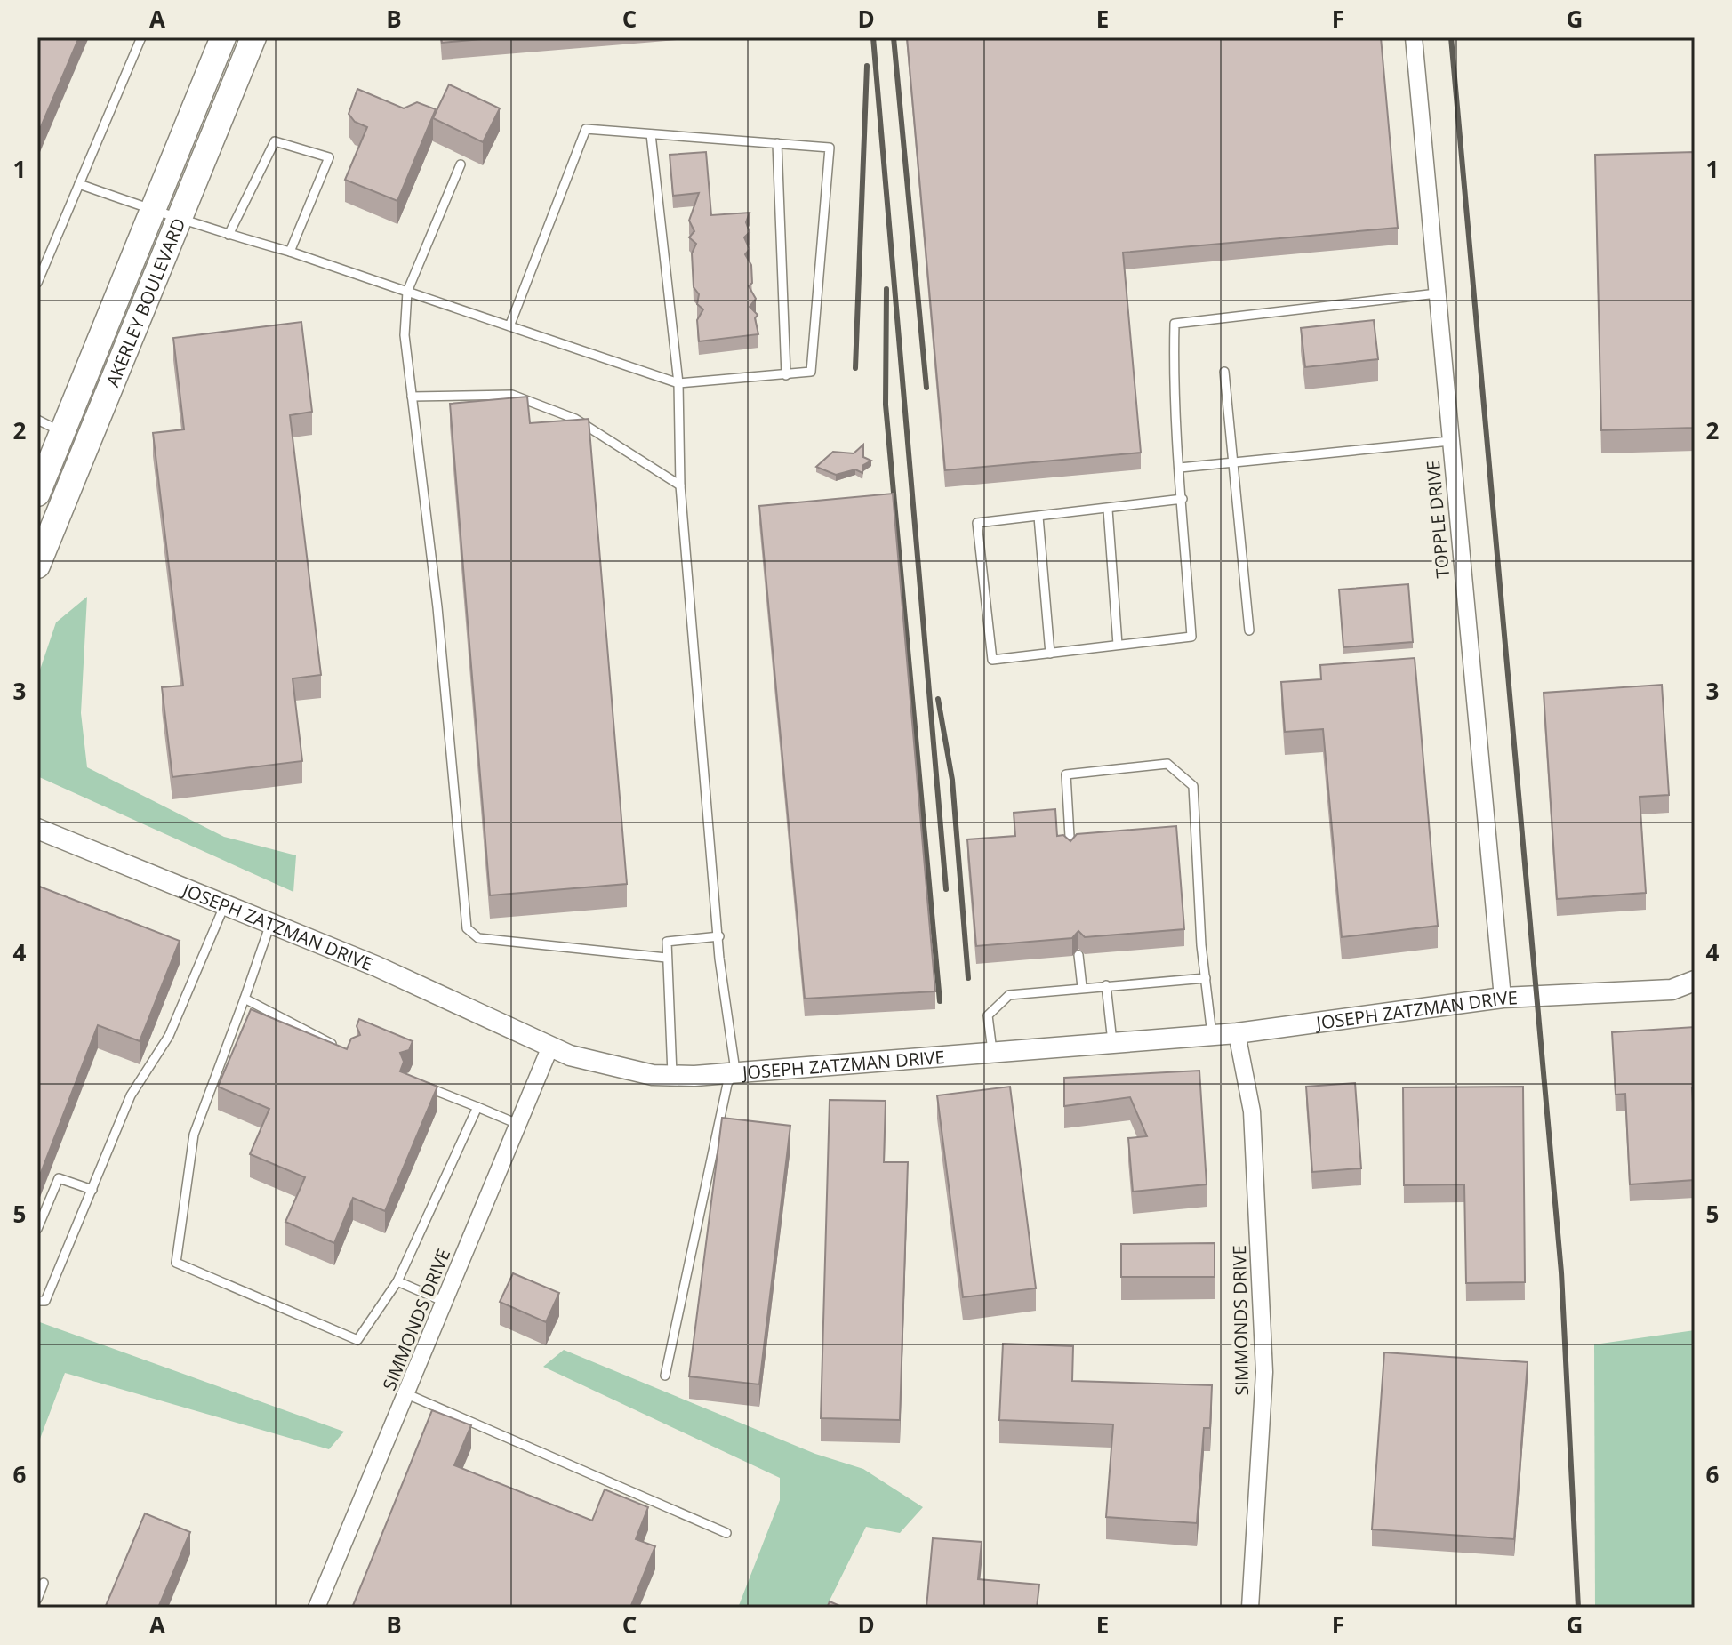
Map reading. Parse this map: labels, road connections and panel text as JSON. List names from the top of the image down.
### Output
{
  "streets": {
    "main road": ["AKERLEY BOULEVARD"],
    "street": ["TOPPLE DRIVE", "JOSEPH ZATZMAN DRIVE", "SIMMONDS DRIVE"]
  },
  "crossings": [
    ["TOPPLE DRIVE", "JOSEPH ZATZMAN DRIVE"],
    ["JOSEPH ZATZMAN DRIVE", "SIMMONDS DRIVE"]
  ],
  "grid": {
    "columns": [
      "A",
      "B",
      "C",
      "D",
      "E",
      "F",
      "G"
    ],
    "rows": [
      "1",
      "2",
      "3",
      "4",
      "5",
      "6"
    ]
  }
}
